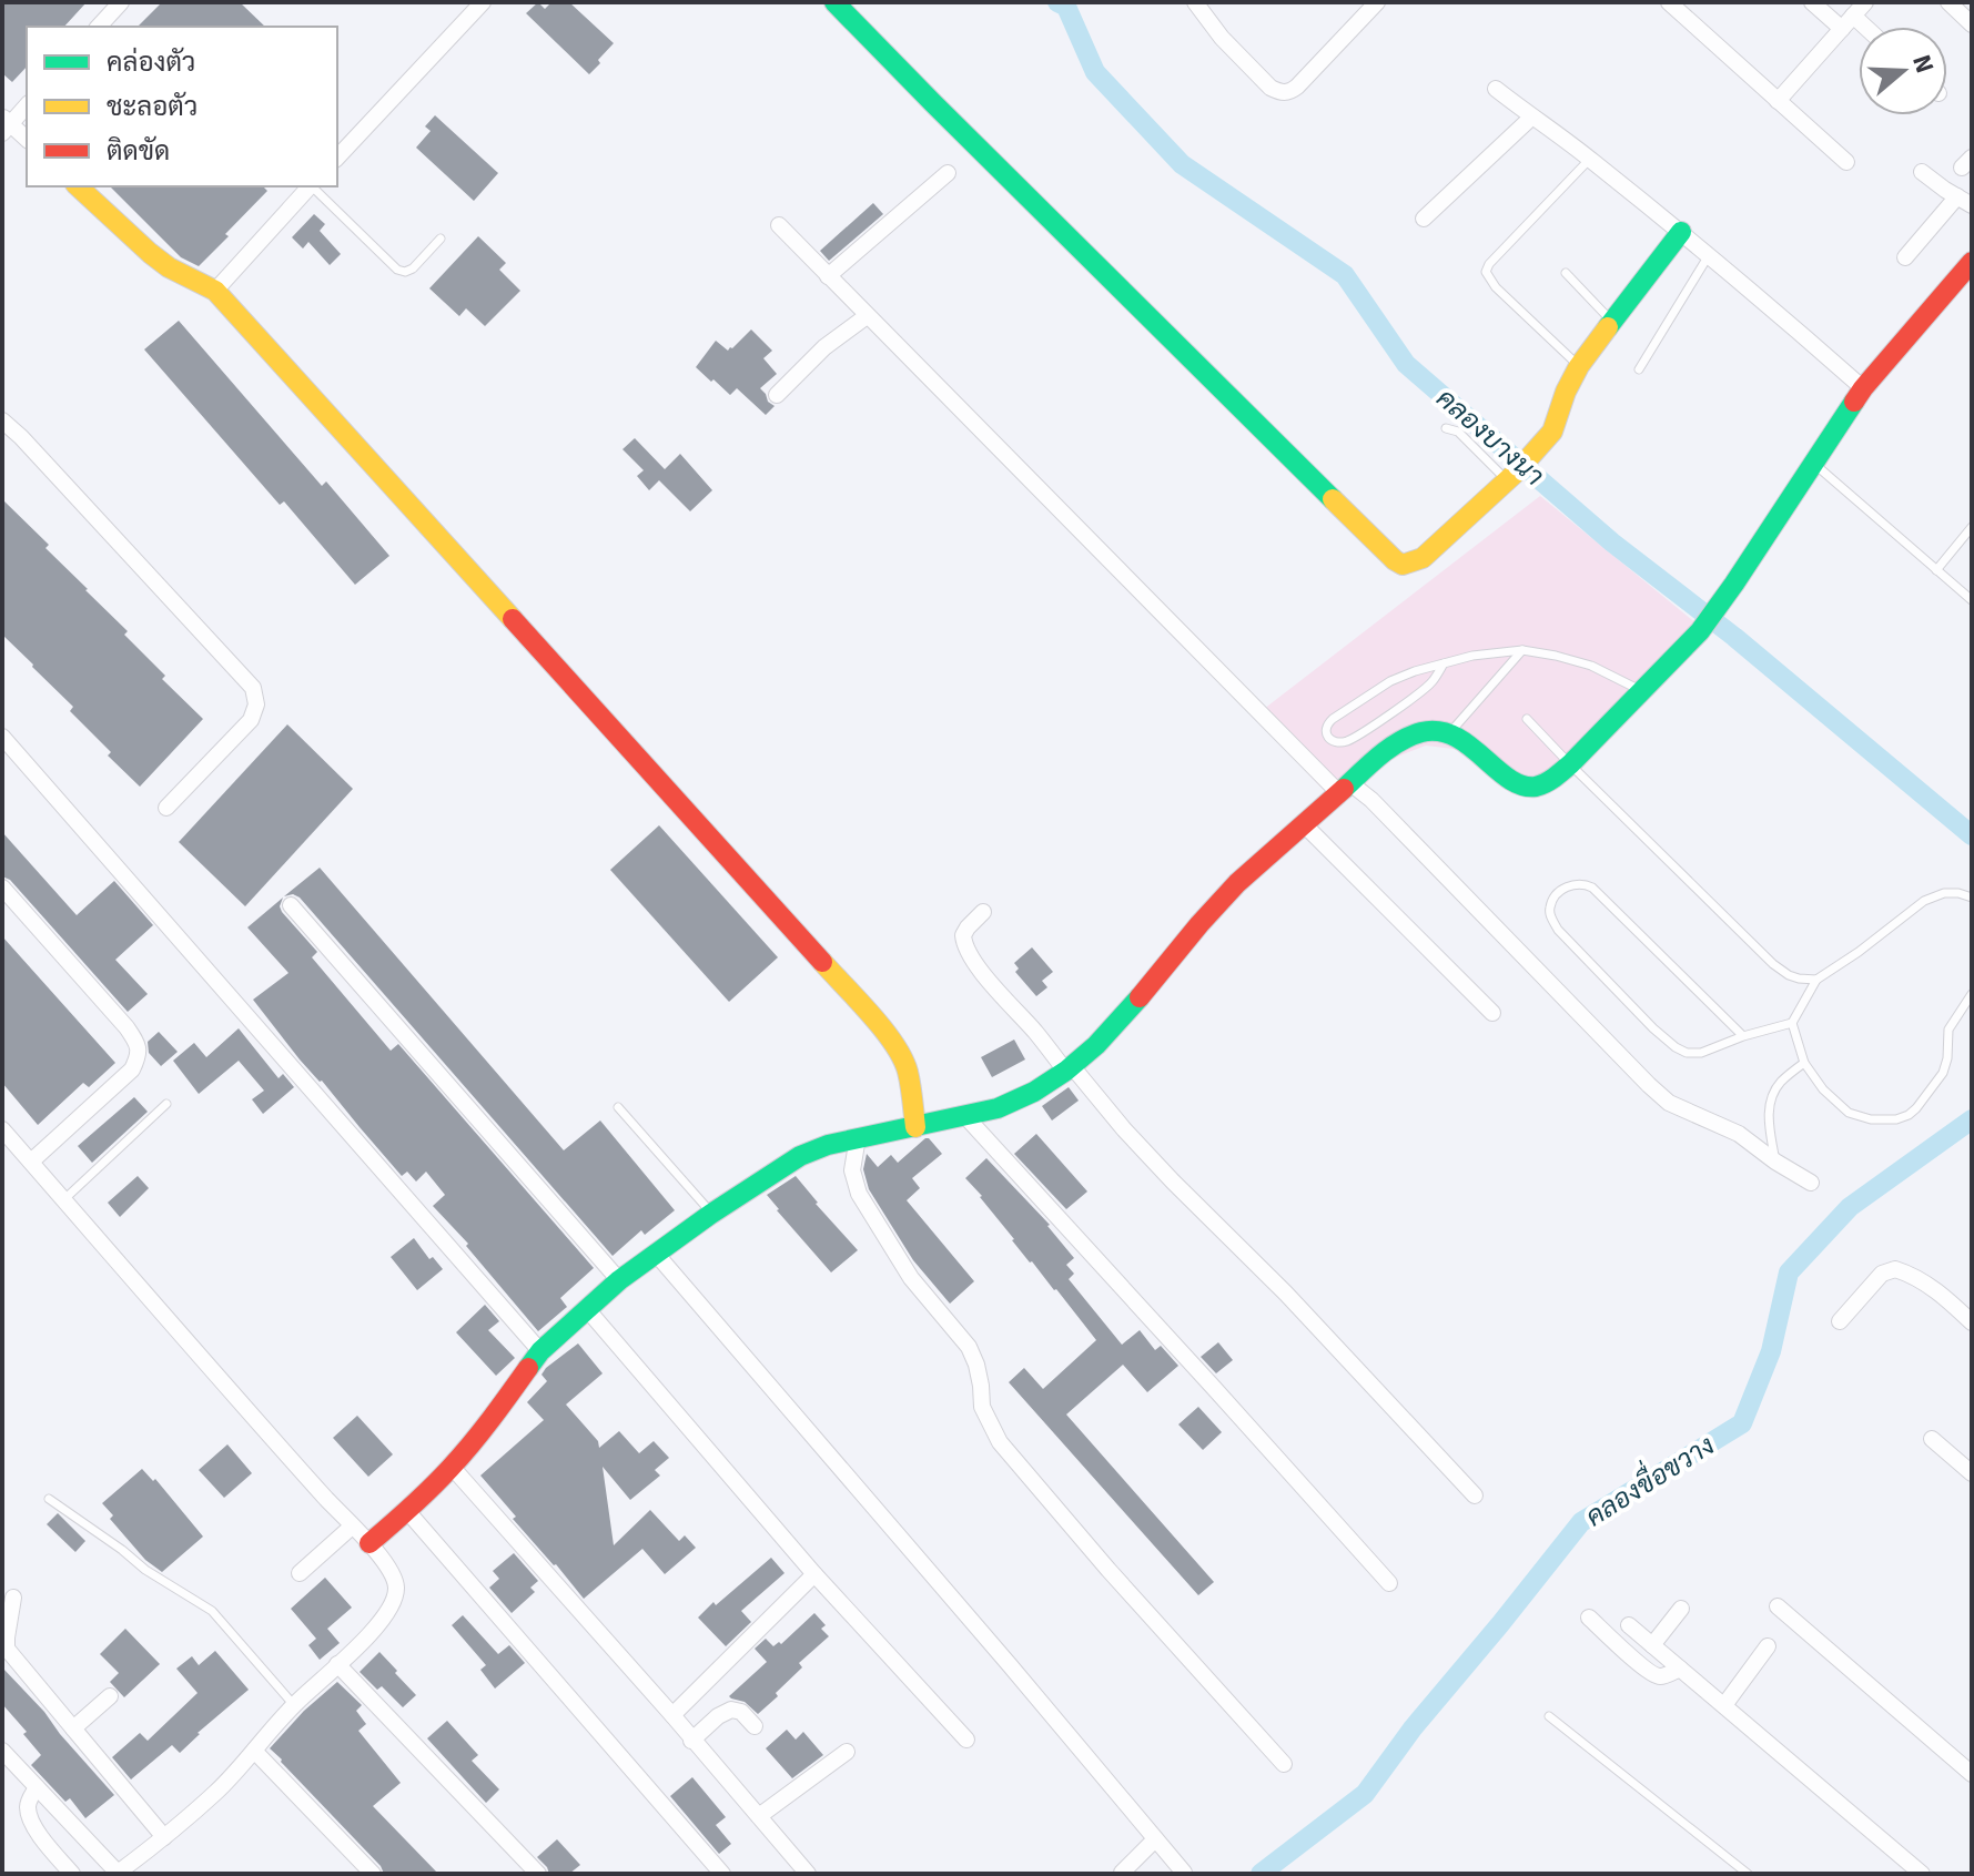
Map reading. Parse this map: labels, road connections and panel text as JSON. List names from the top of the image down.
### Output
{
  "water": ["คลองบางนา", "คลองขื่อขวาง"],
  "legend": ["คล่องตัว", "ชะลอตัว", "ติดขัด"],
  "north": "right"
}
